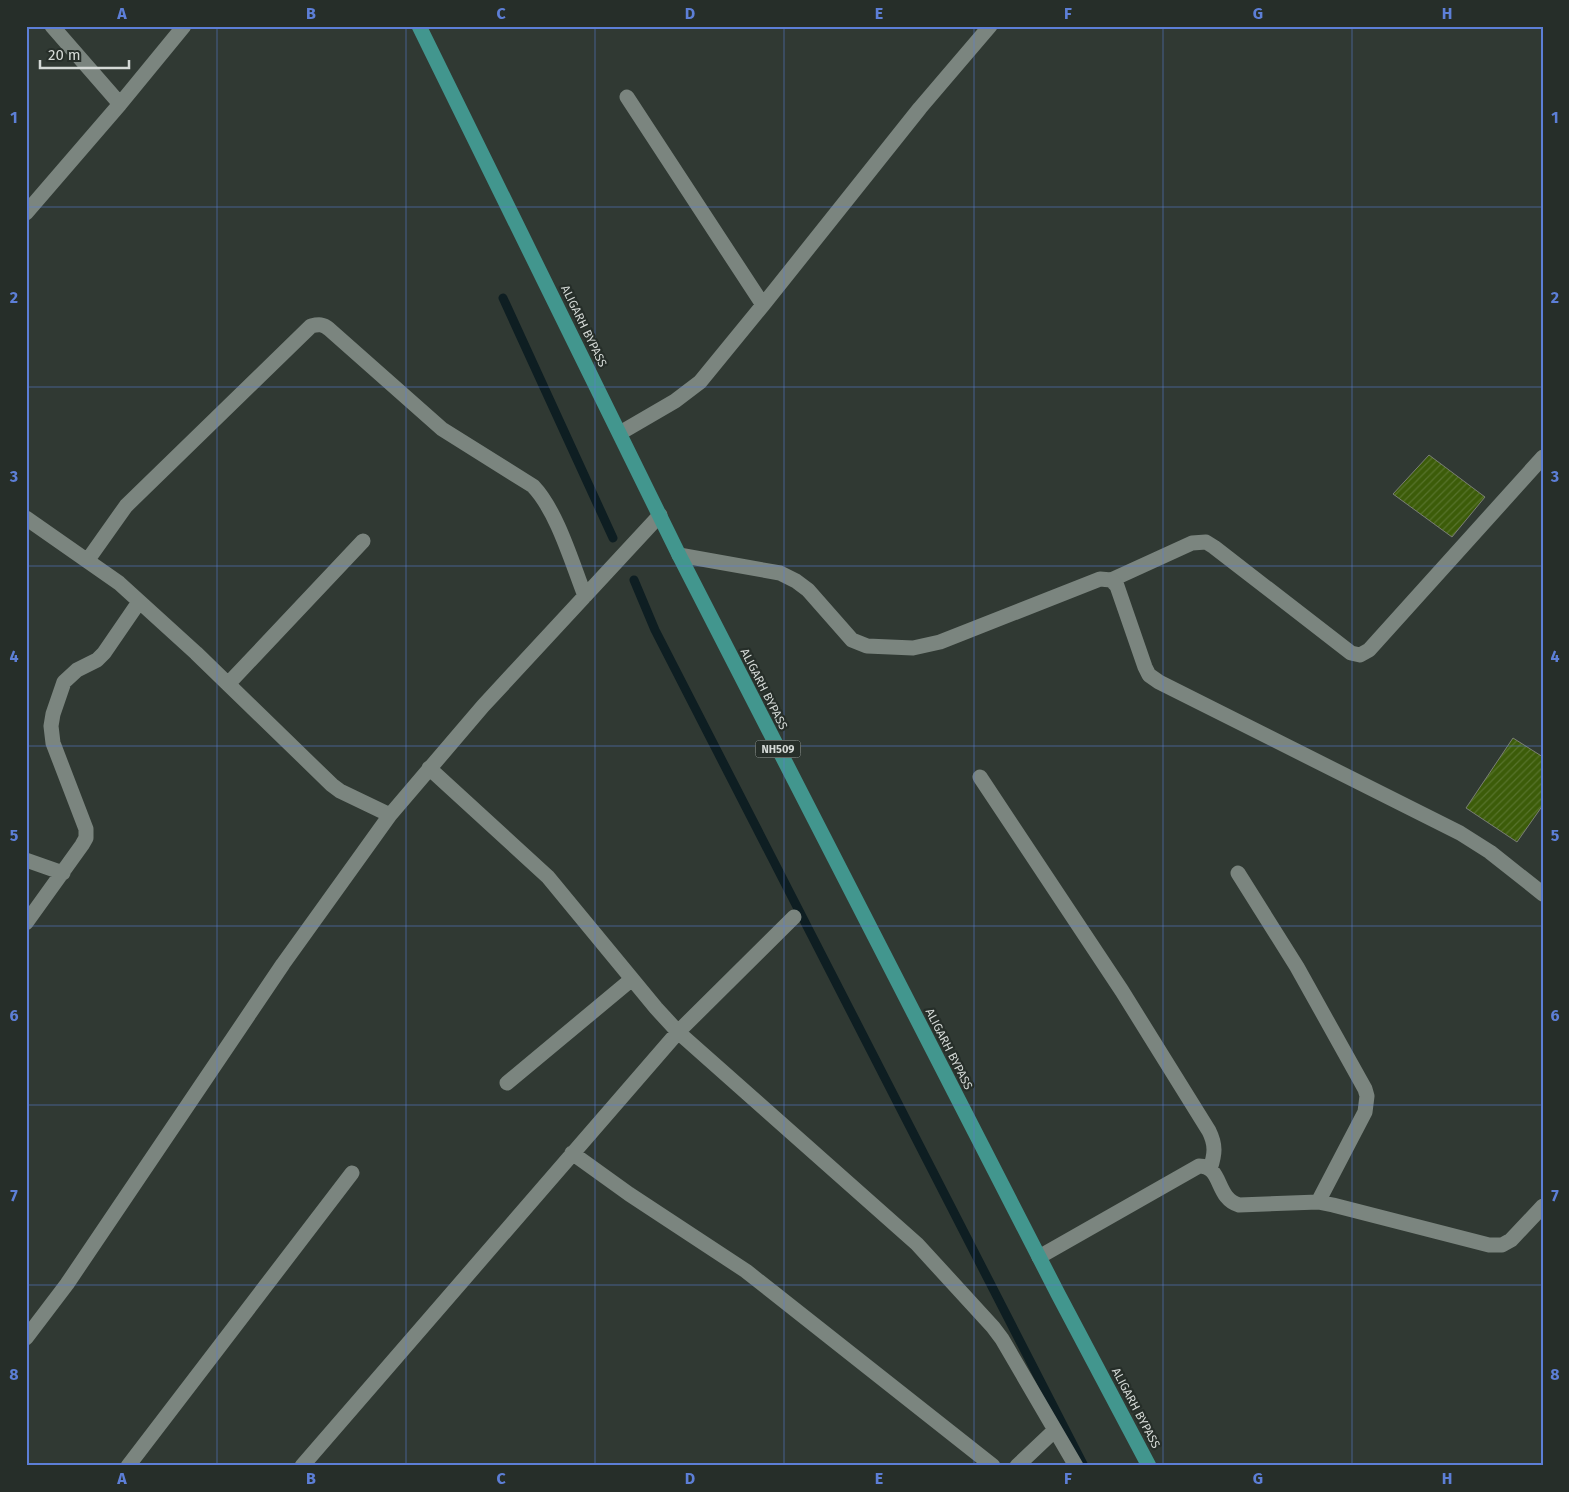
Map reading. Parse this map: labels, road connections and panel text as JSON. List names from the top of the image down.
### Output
{
  "streets": {
    "highway": ["ALIGARH BYPASS", "NH509"]
  },
  "scale_bar": "20 m",
  "grid": {
    "columns": [
      "A",
      "B",
      "C",
      "D",
      "E",
      "F",
      "G",
      "H"
    ],
    "rows": [
      "1",
      "2",
      "3",
      "4",
      "5",
      "6",
      "7",
      "8"
    ]
  }
}
